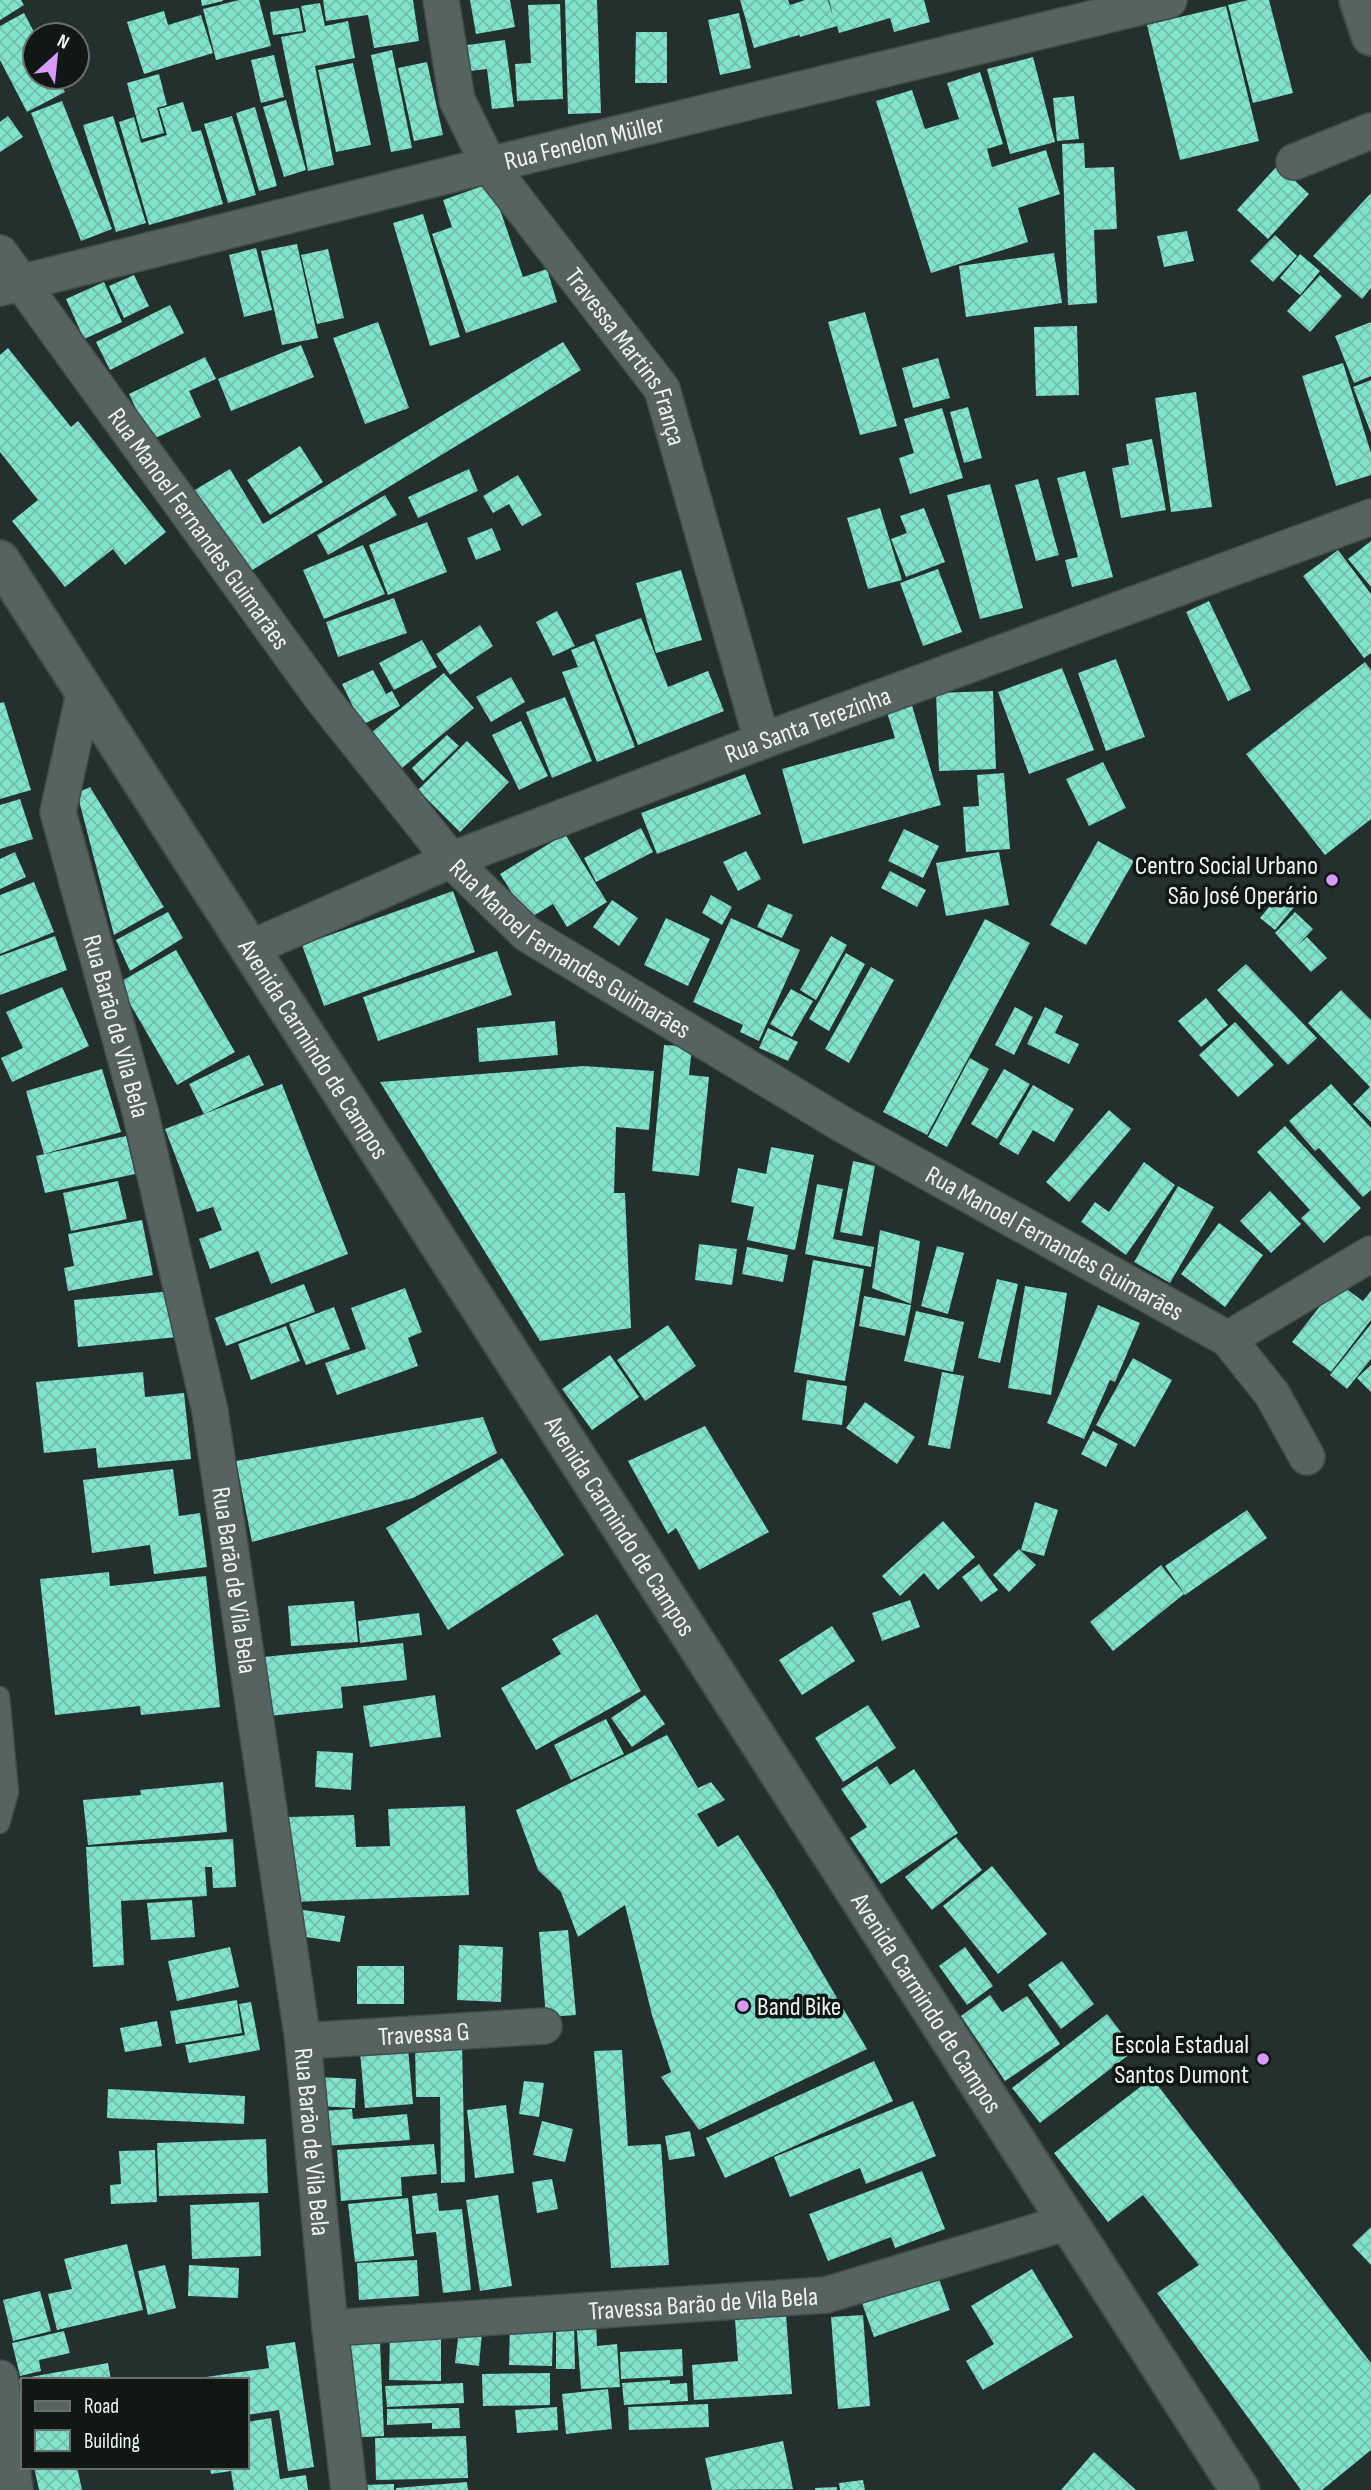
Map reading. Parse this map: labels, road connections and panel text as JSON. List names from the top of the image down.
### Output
{
  "streets": {
    "main road": ["Avenida Carmindo de Campos"],
    "street": [
      "Rua Fenelon Müller",
      "Travessa Martins França",
      "Rua Manoel Fernandes Guimarães",
      "Rua Santa Terezinha",
      "Rua Barão de Vila Bela",
      "Travessa G",
      "Travessa Barão de Vila Bela"
    ]
  },
  "crossings": [
    ["Rua Fenelon Müller", "Travessa Martins França"],
    ["Rua Fenelon Müller", "Rua Manoel Fernandes Guimarães"],
    ["Travessa Martins França", "Rua Santa Terezinha"],
    ["Rua Manoel Fernandes Guimarães", "Rua Santa Terezinha"],
    ["Rua Santa Terezinha", "Avenida Carmindo de Campos"],
    ["Rua Barão de Vila Bela", "Avenida Carmindo de Campos"],
    ["Rua Barão de Vila Bela", "Travessa G"],
    ["Rua Barão de Vila Bela", "Travessa Barão de Vila Bela"],
    ["Avenida Carmindo de Campos", "Travessa Barão de Vila Bela"]
  ],
  "places": ["Centro Social Urbano São José Operário", "Band Bike", "Escola Estadual Santos Dumont"],
  "legend": ["Road", "Building"],
  "north": "top right"
}
